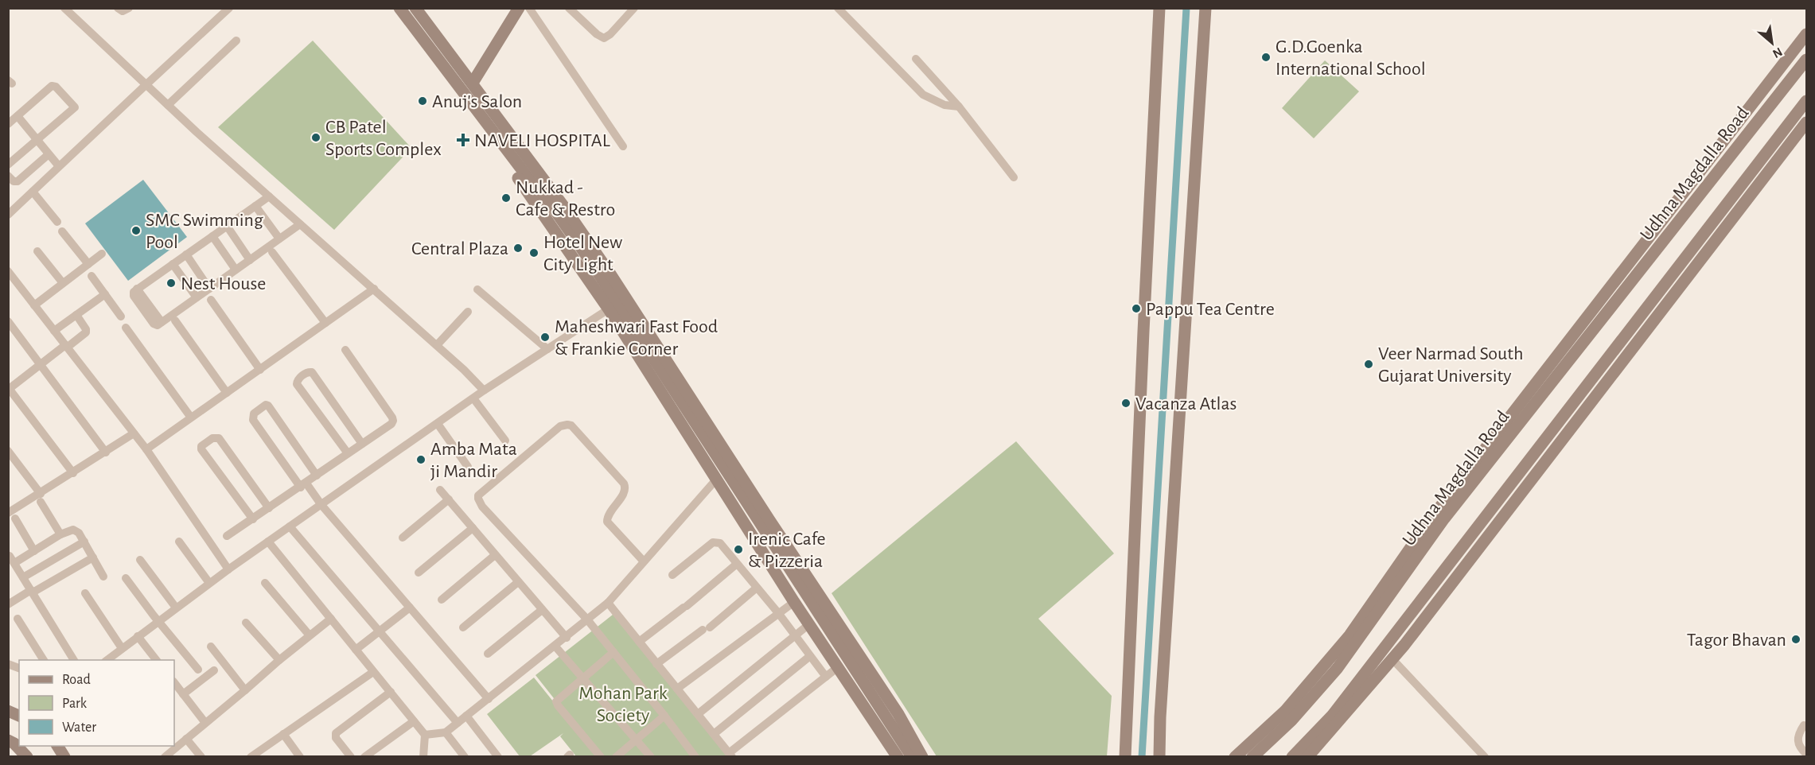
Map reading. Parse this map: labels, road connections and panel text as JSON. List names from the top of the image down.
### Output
{
  "streets": {
    "main road": ["Udhna Magdalla Road"]
  },
  "parks": ["Mohan Park Society"],
  "places": {
    "other": [
      "G.D.Goenka International School",
      "Anuj's Salon",
      "CB Patel Sports Complex",
      "Nukkad - Cafe & Restro",
      "SMC Swimming Pool",
      "Central Plaza",
      "Hotel New City Light",
      "Nest House",
      "Pappu Tea Centre",
      "Maheshwari Fast Food & Frankie Corner",
      "Veer Narmad South Gujarat University",
      "Vacanza Atlas",
      "Amba Mata ji Mandir",
      "Irenic Cafe & Pizzeria",
      "Tagor Bhavan"
    ],
    "health": ["NAVELI HOSPITAL"]
  },
  "legend": ["Road", "Park", "Water"],
  "north": "bottom right"
}
